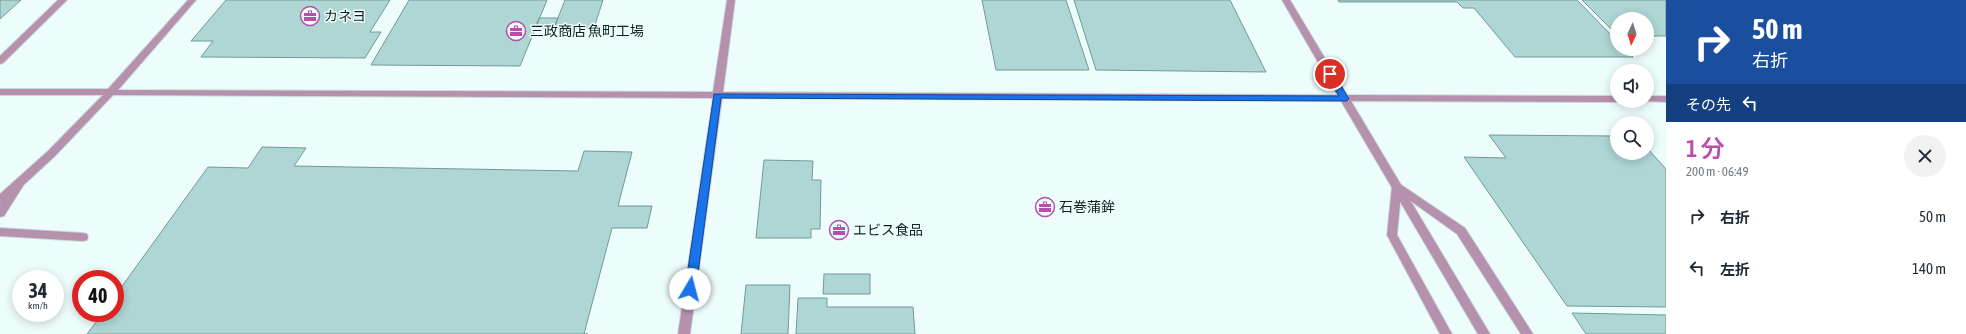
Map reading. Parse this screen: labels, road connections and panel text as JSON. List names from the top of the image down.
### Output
{
  "places": {
    "office": [
      "カネヨ",
      "三政商店 魚町工場",
      "石巻蒲鉾",
      "エビス食品"
    ]
  },
  "north": "bottom",
  "page": {
    "turn": ["50 m", "右折"],
    "then": "その先",
    "heading": ["1 分", "200 m · 06:49"],
    "list": [
      {
        "name": "右折",
        "value": "50 m"
      },
      {
        "name": "左折",
        "value": "140 m"
      }
    ],
    "speed": "34 km/h",
    "limit": "40"
  }
}
